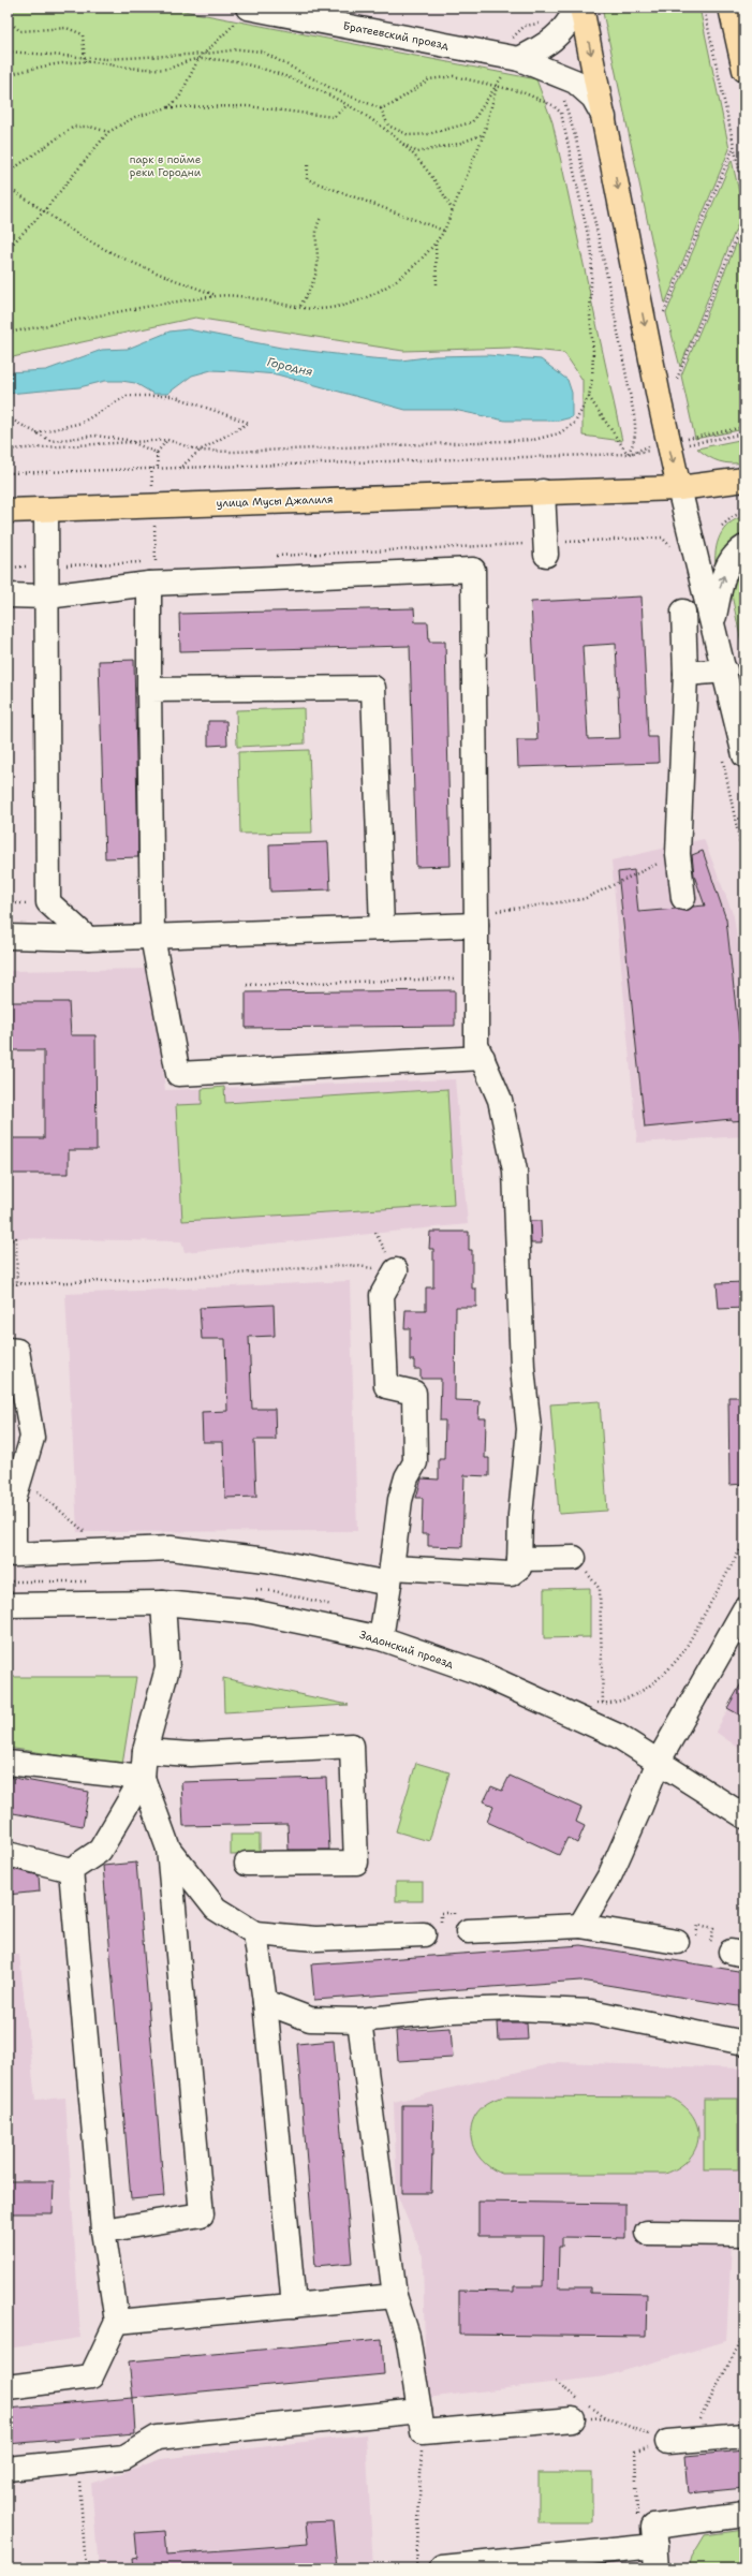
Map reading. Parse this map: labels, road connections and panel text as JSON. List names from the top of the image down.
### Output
{
  "streets": {
    "main road": ["улица Мусы Джалиля"],
    "street": ["Братеевский проезд", "Задонский проезд"]
  },
  "water": ["Городня"],
  "parks": ["парк в пойме реки Городни"]
}
